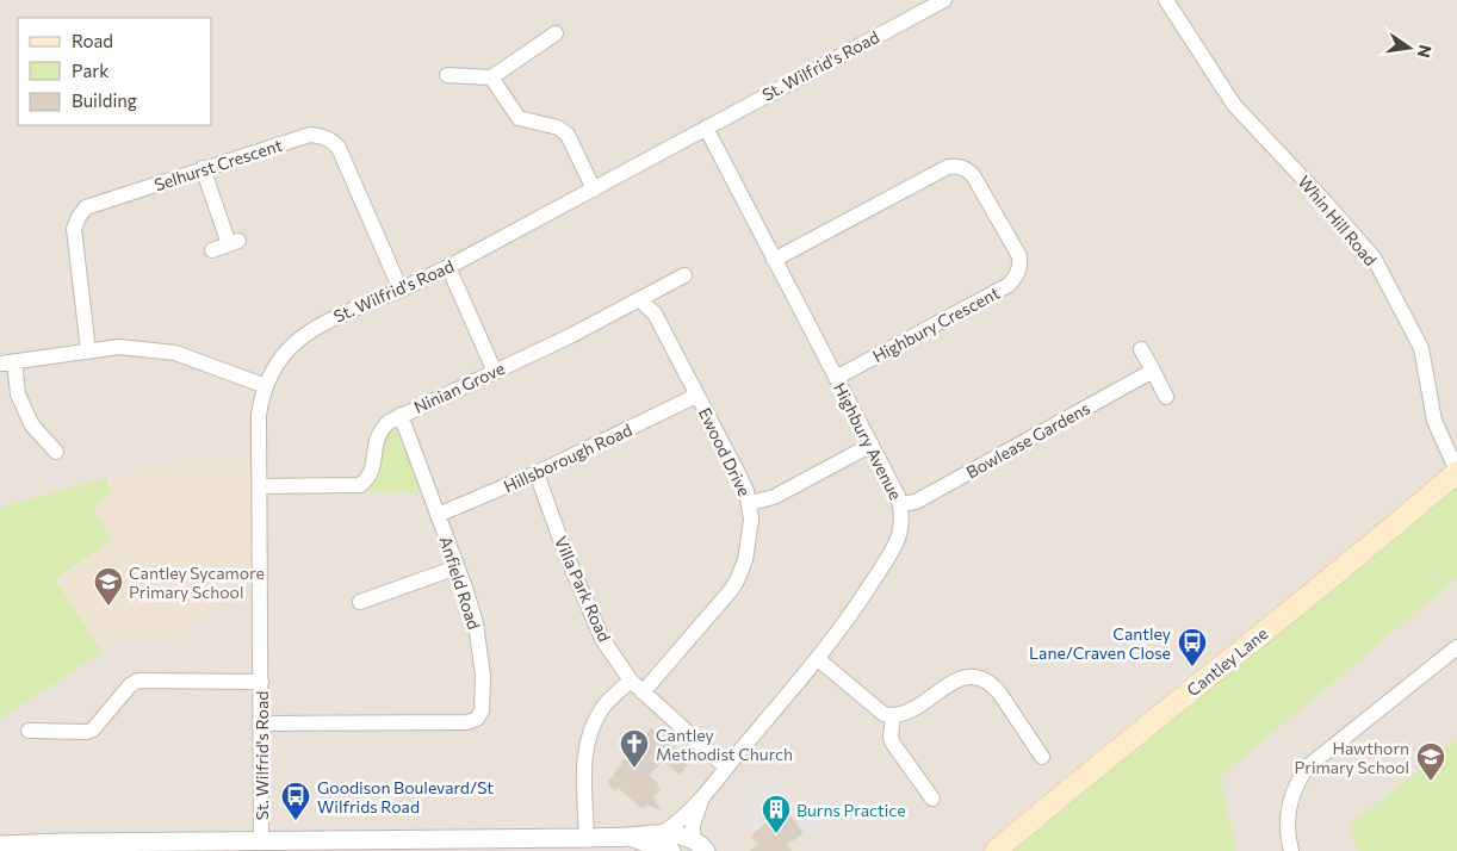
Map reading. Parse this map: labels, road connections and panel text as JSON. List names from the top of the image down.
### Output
{
  "streets": {
    "main road": ["Cantley Lane"],
    "street": [
      "St. Wilfrid's Road",
      "Selhurst Crescent",
      "Whin Hill Road",
      "Highbury Crescent",
      "Ninian Grove",
      "Bowlease Gardens",
      "Highbury Avenue",
      "Ewood Drive",
      "Hillsborough Road",
      "Anfield Road",
      "Villa Park Road"
    ]
  },
  "crossings": [
    ["St. Wilfrid's Road", "Selhurst Crescent"],
    ["St. Wilfrid's Road", "Ninian Grove"],
    ["St. Wilfrid's Road", "Highbury Avenue"],
    ["St. Wilfrid's Road", "Anfield Road"],
    ["Whin Hill Road", "Cantley Lane"],
    ["Highbury Crescent", "Highbury Avenue"],
    ["Ninian Grove", "Ewood Drive"],
    ["Ninian Grove", "Anfield Road"],
    ["Bowlease Gardens", "Highbury Avenue"],
    ["Highbury Avenue", "Villa Park Road"],
    ["Ewood Drive", "Hillsborough Road"],
    ["Ewood Drive", "Villa Park Road"],
    ["Hillsborough Road", "Anfield Road"],
    ["Hillsborough Road", "Villa Park Road"]
  ],
  "places": {
    "school or university": ["Cantley Sycamore Primary School", "Hawthorn Primary School"],
    "bus stop": ["Cantley Lane/Craven Close", "Goodison Boulevard/St Wilfrids Road"],
    "church": ["Cantley Methodist Church"],
    "building": ["Burns Practice"]
  },
  "legend": ["Road", "Park", "Building"],
  "north": "right"
}
